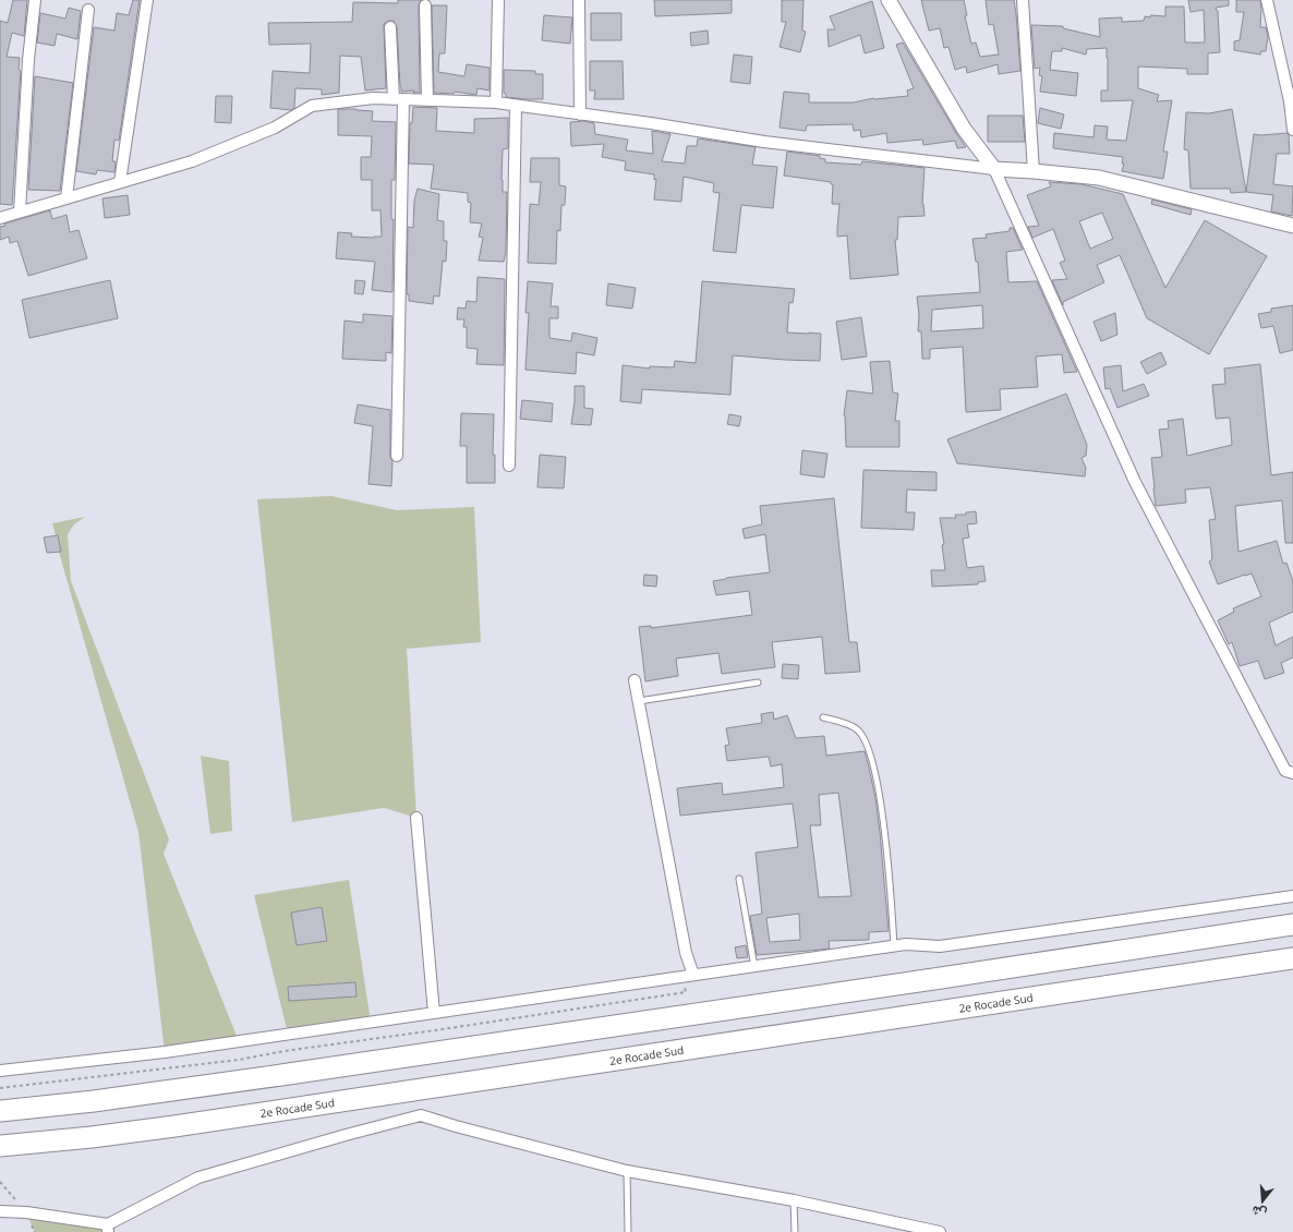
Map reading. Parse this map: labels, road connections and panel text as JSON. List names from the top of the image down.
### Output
{
  "streets": {
    "highway": ["2e Rocade Sud"]
  },
  "north": "bottom"
}
